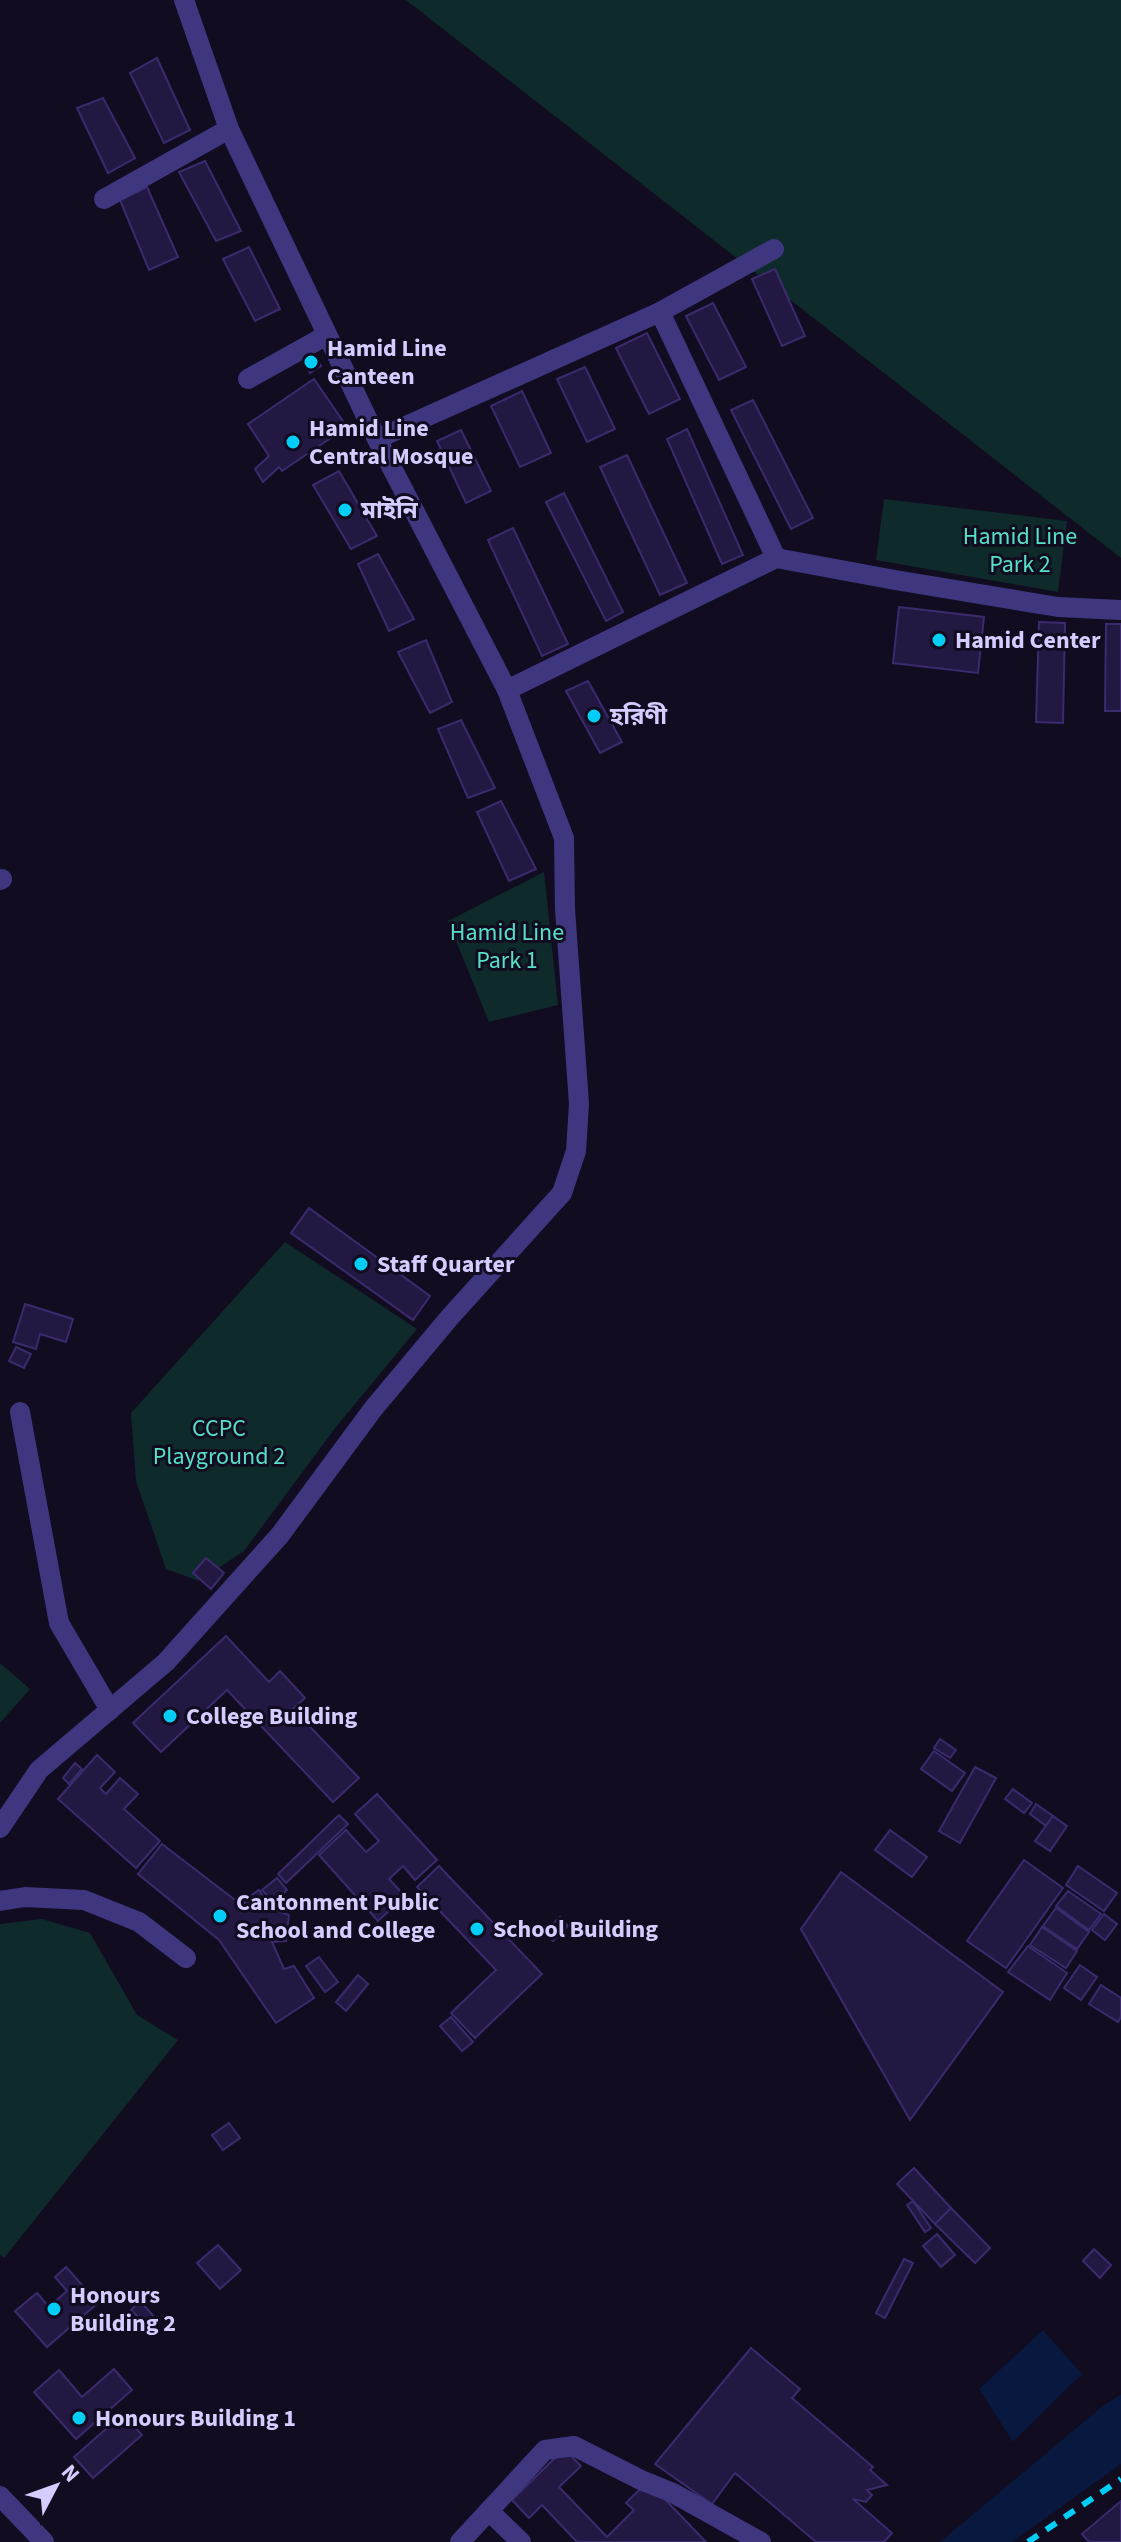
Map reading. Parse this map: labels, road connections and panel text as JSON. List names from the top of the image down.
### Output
{
  "parks": ["Hamid Line Park 2", "Hamid Line Park 1", "CCPC Playground 2"],
  "places": [
    "Hamid Line Canteen",
    "Hamid Line Central Mosque",
    "মাইনি",
    "Hamid Center",
    "হরিণী",
    "Staff Quarter",
    "College Building",
    "Cantonment Public School and College",
    "School Building",
    "Honours Building 2",
    "Honours Building 1"
  ],
  "north": "top right"
}
